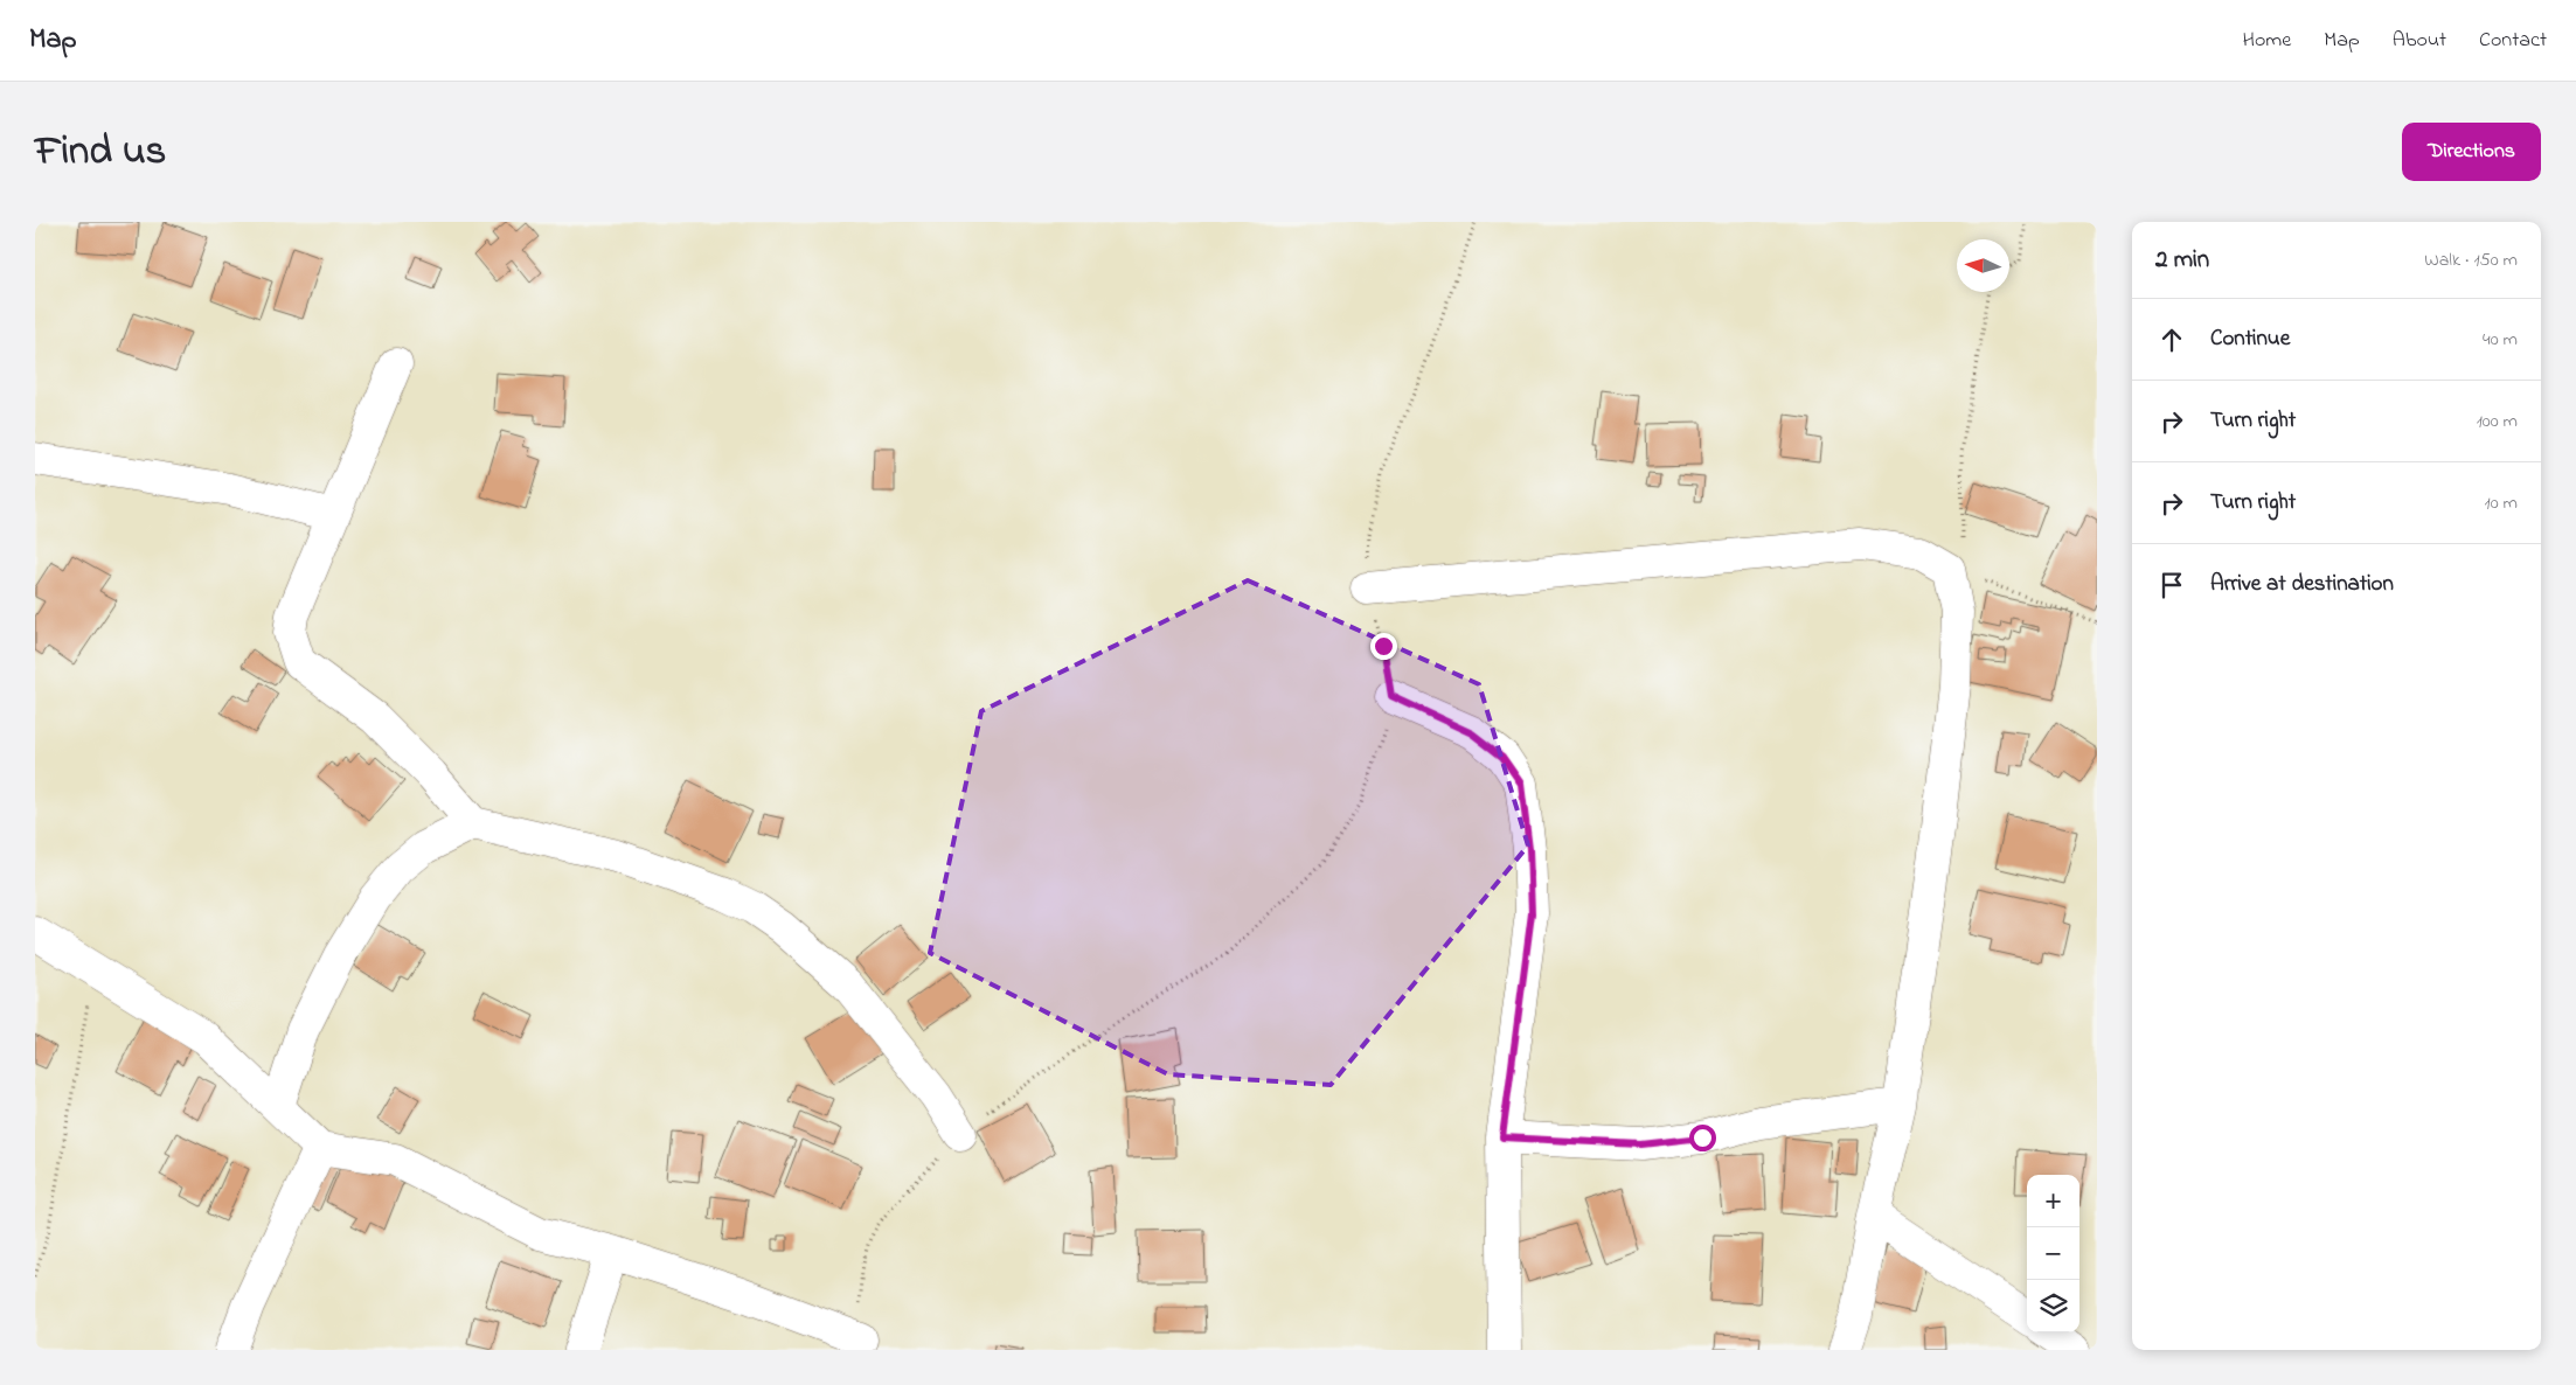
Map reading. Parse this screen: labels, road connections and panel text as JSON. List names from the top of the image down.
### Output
{
  "north": "left",
  "page": {
    "header": "Map",
    "nav": [
      "Home",
      "Map",
      "About",
      "Contact"
    ],
    "title": "Find us",
    "buttons": "Directions",
    "heading": ["2 min", "Walk · 150 m"],
    "list": [
      ["Continue", "40 m"],
      ["Turn right", "100 m"],
      ["Turn right", "10 m"],
      "Arrive at destination"
    ],
    "map_buttons": ["+", "−"]
  }
}
